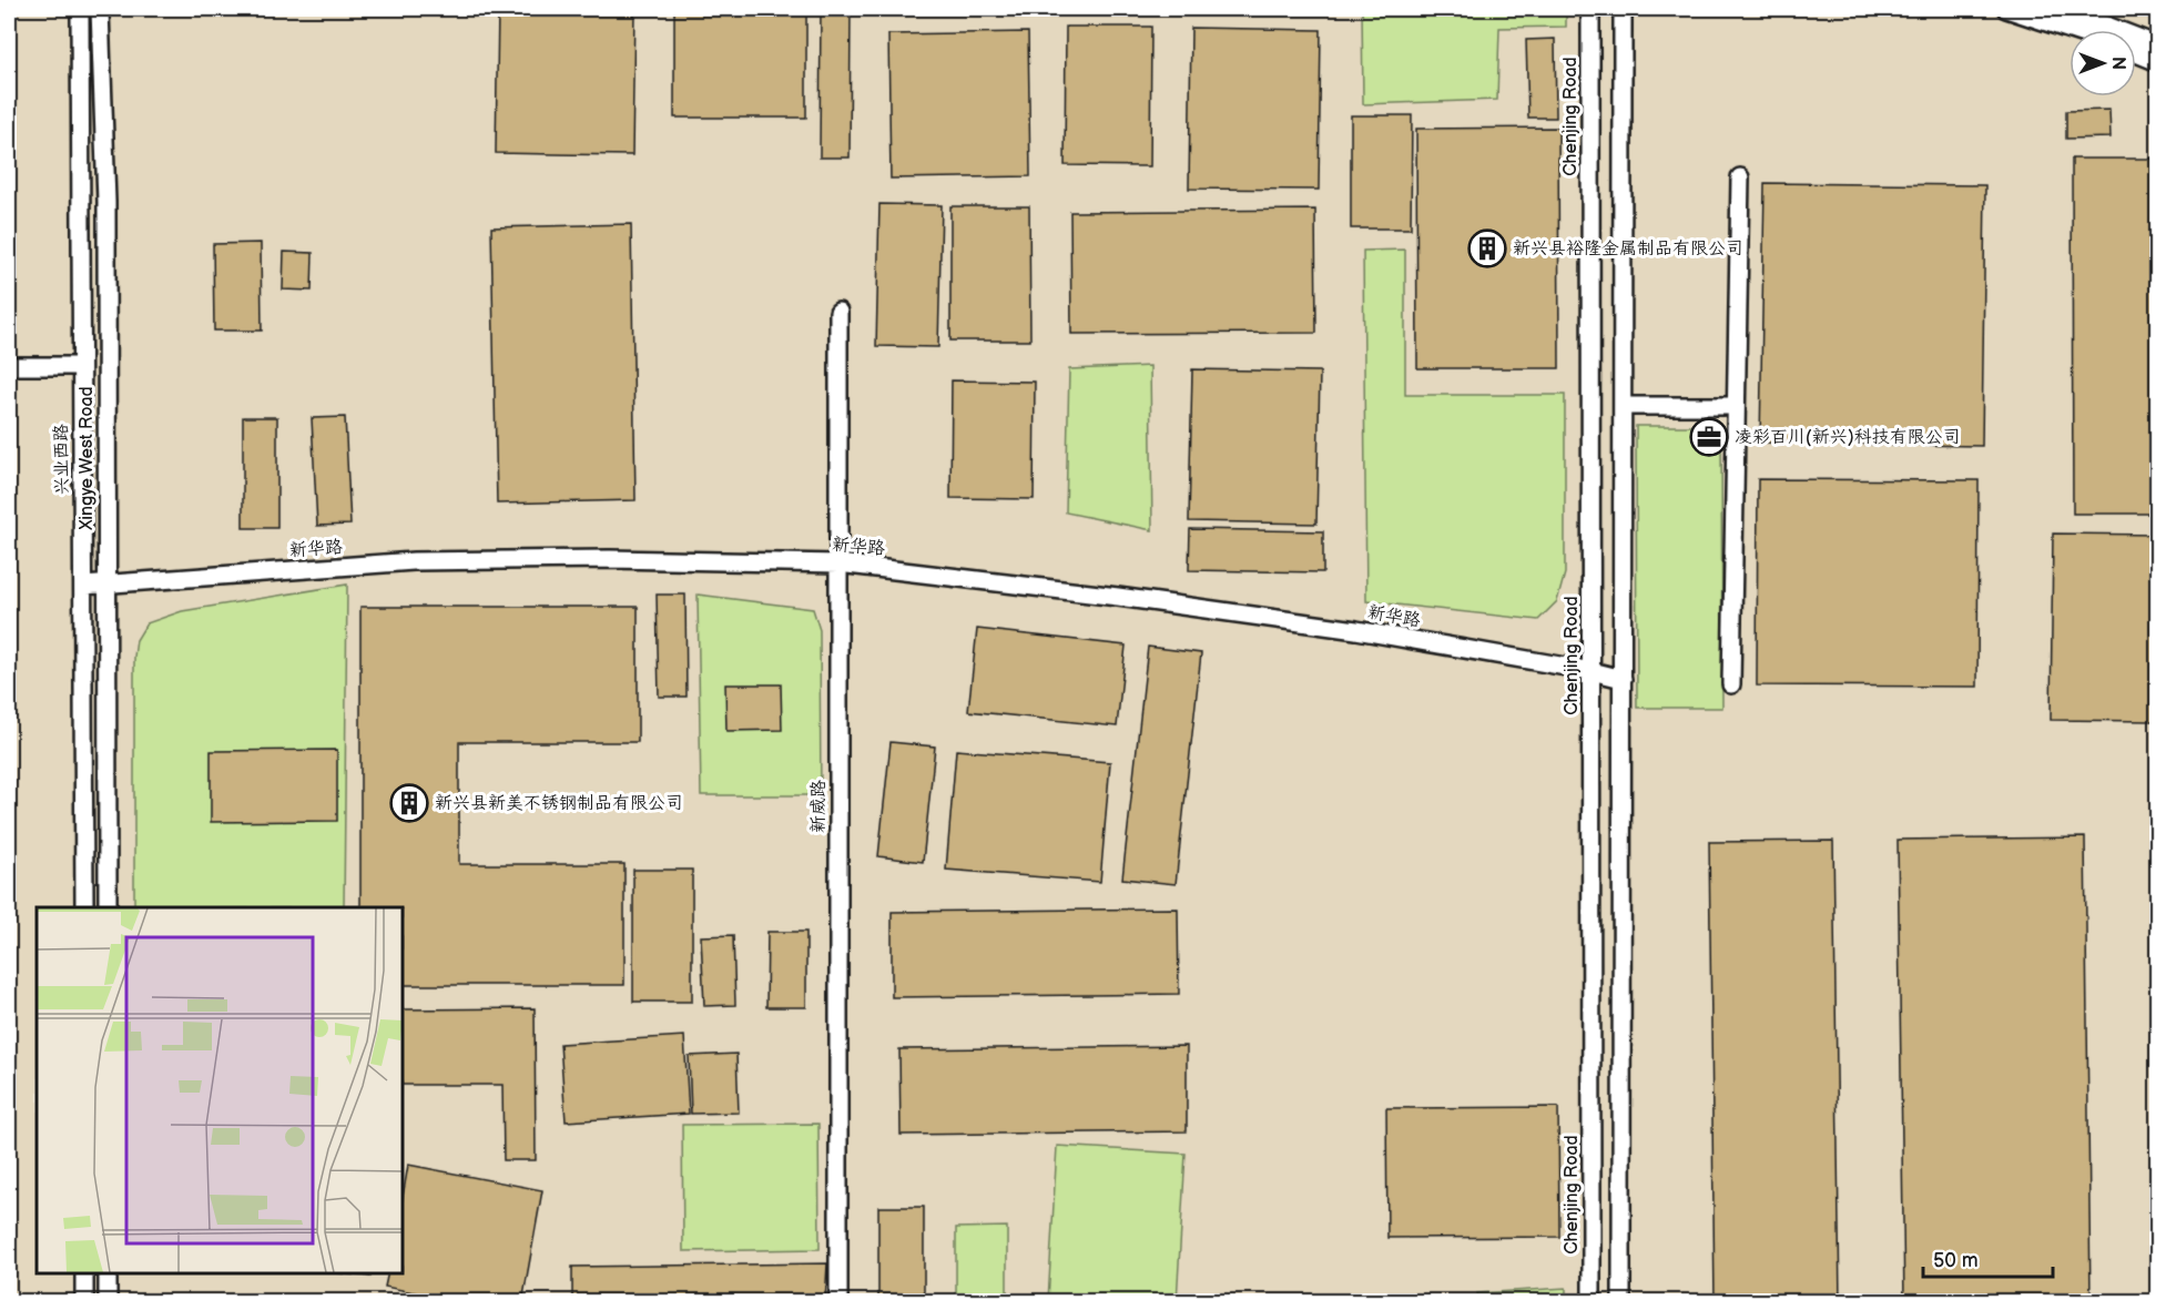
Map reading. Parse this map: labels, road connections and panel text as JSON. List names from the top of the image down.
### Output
{
  "streets": {
    "street": [
      "Chenjing Road",
      "Xingye West Road",
      "兴业西路",
      "新华路",
      "新威路"
    ]
  },
  "crossings": [
    ["Chenjing Road", "新华路"],
    ["Xingye West Road", "新华路"],
    ["兴业西路", "新华路"],
    ["新华路", "新威路"]
  ],
  "places": {
    "building": ["新兴县裕隆金属制品有限公司", "新兴县新美不锈钢制品有限公司"],
    "office": ["凌彩百川(新兴)科技有限公司"]
  },
  "scale_bar": "50 m",
  "north": "right"
}
